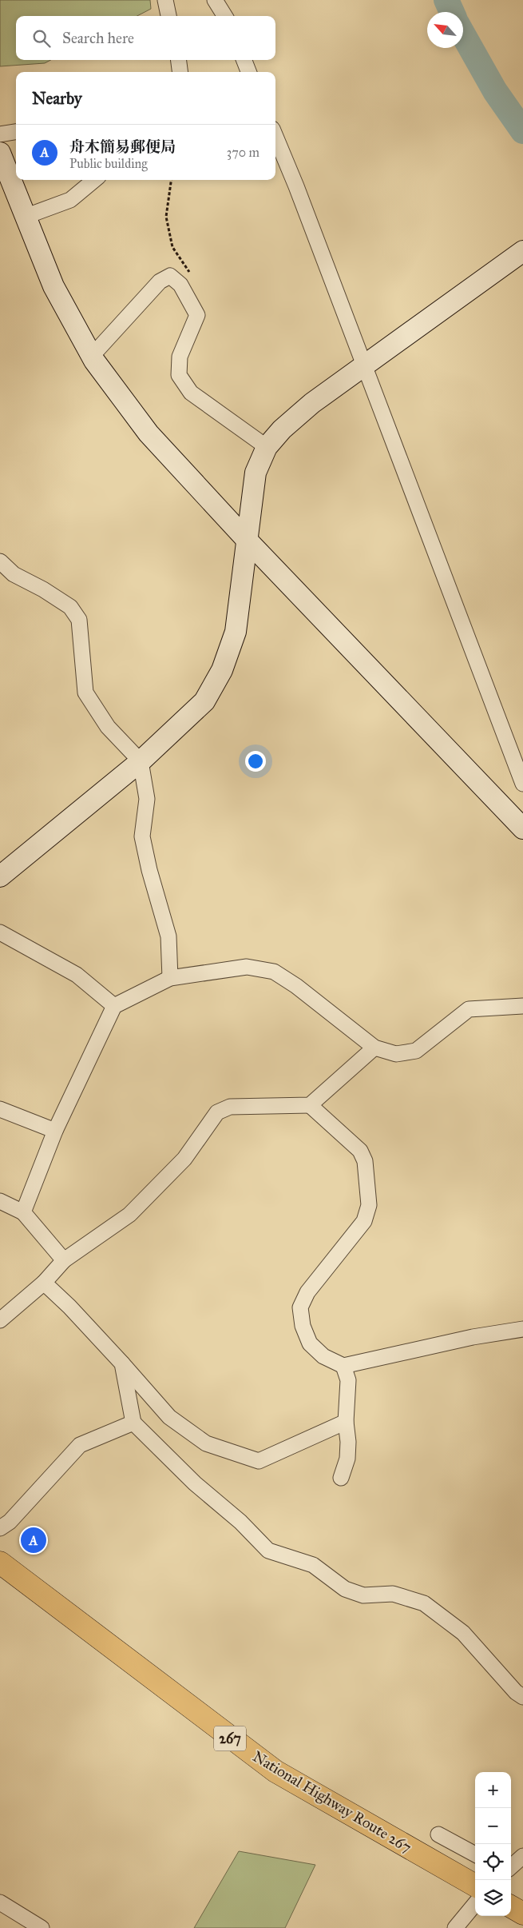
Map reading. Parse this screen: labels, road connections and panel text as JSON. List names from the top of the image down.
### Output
{
  "streets": {
    "highway": ["267", "National Highway Route 267"]
  },
  "north": "top left",
  "page": {
    "search": "Search here",
    "heading": "Nearby",
    "list": [
      {
        "mark": "A",
        "name": "舟木簡易郵便局",
        "note": "Public building",
        "value": "370 m"
      }
    ],
    "pins": "A",
    "map_buttons": ["+", "−"]
  }
}
